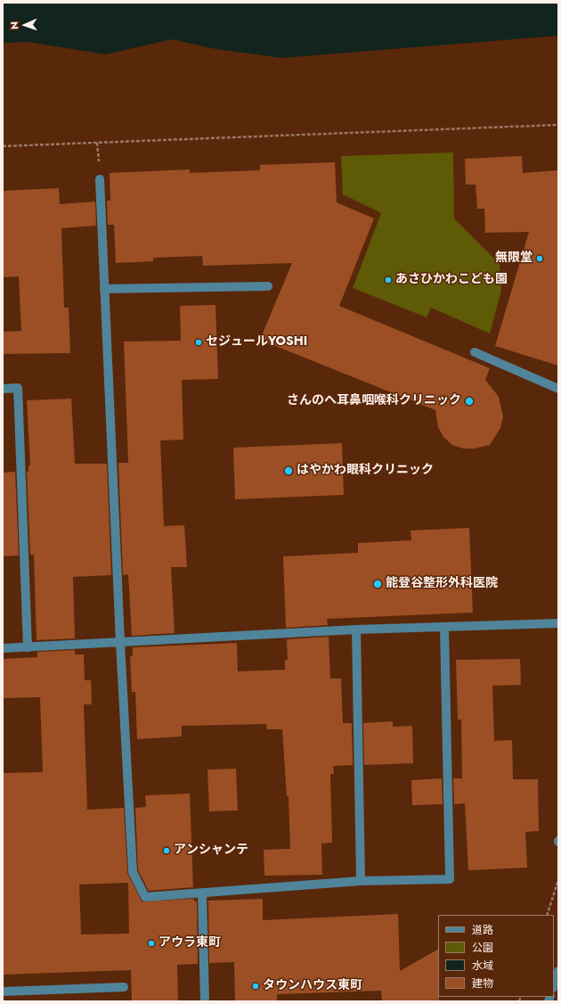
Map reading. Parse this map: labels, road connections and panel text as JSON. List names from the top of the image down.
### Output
{
  "places": [
    "無限堂",
    "あさひかわこども園",
    "セジュールYOSHI",
    "さんのへ耳鼻咽喉科クリニック",
    "はやかわ眼科クリニック",
    "能登谷整形外科医院",
    "アンシャンテ",
    "アウラ東町",
    "タウンハウス東町"
  ],
  "legend": [
    "道路",
    "公園",
    "水域",
    "建物"
  ],
  "north": "left"
}
